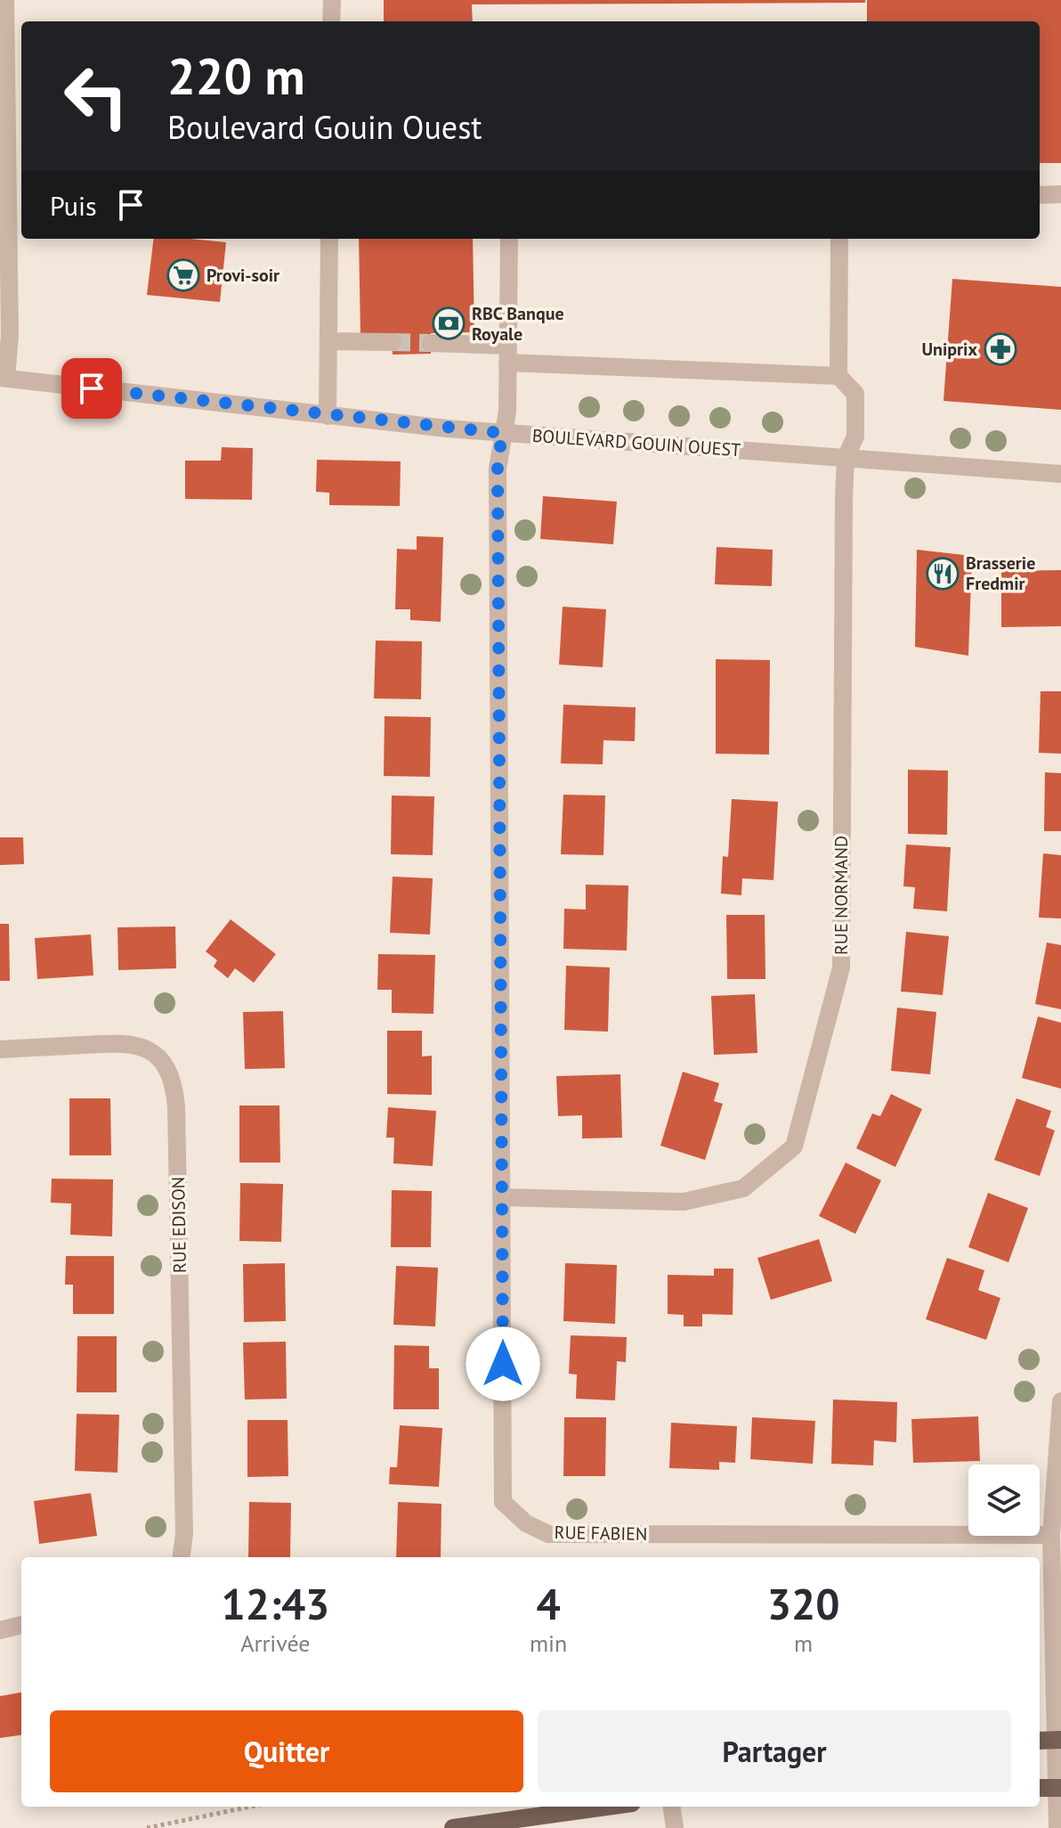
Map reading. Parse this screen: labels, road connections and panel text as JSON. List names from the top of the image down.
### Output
{
  "streets": {
    "street": [
      "BOULEVARD GOUIN OUEST",
      "RUE NORMAND",
      "RUE EDISON",
      "RUE FABIEN"
    ]
  },
  "crossings": [
    ["BOULEVARD GOUIN OUEST", "RUE NORMAND"],
    ["BOULEVARD GOUIN OUEST", "RUE FABIEN"],
    ["RUE NORMAND", "RUE FABIEN"]
  ],
  "places": {
    "supermarket": ["Provi-soir"],
    "bank": ["RBC Banque Royale"],
    "pharmacy": ["Uniprix"],
    "restaurant": ["Brasserie Fredmir"]
  },
  "page": {
    "turn": ["220 m", "Boulevard Gouin Ouest"],
    "then": "Puis",
    "eta": [
      "12:43",
      "Arrivée",
      "4",
      "min",
      "320",
      "m"
    ],
    "buttons": ["Quitter", "Partager"]
  }
}
